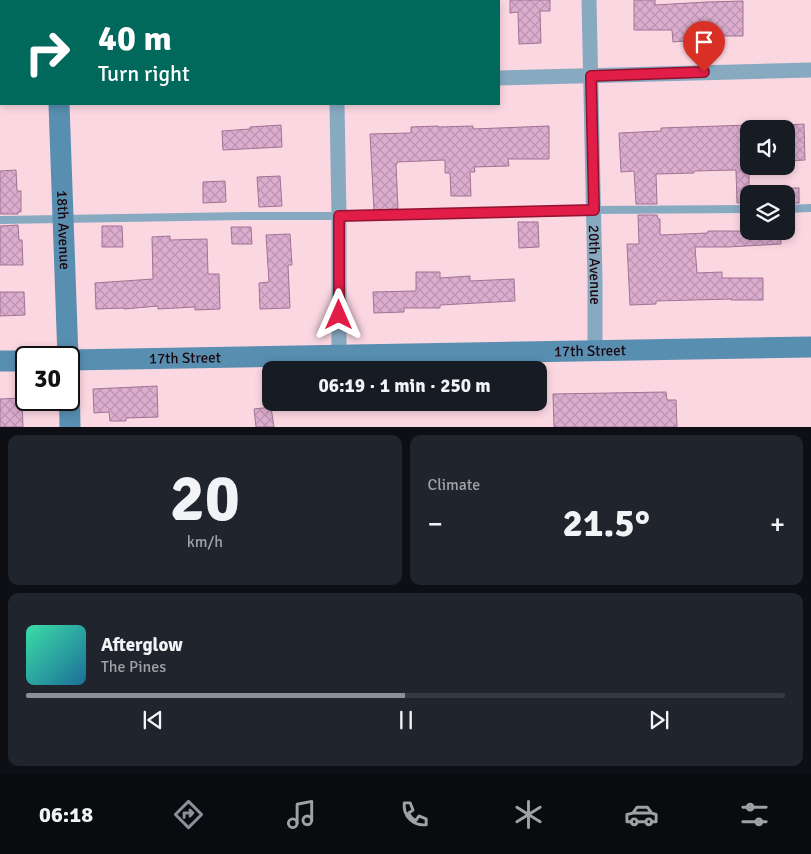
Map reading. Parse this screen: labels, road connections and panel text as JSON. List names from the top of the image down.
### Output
{
  "streets": {
    "main road": ["18th Avenue", "17th Street"],
    "street": ["20th Avenue"]
  },
  "crossings": [
    ["20th Avenue", "17th Street"]
  ],
  "page": {
    "turn": ["40 m", "Turn right"],
    "limit": "30",
    "trip": "06:19 · 1 min · 250 m",
    "tile": [
      ["20", "km/h"],
      "Climate"
    ],
    "heat": ["−", "21.5°", "+"],
    "song": ["Afterglow", "The Pines"],
    "tabs": "06:18"
  }
}
